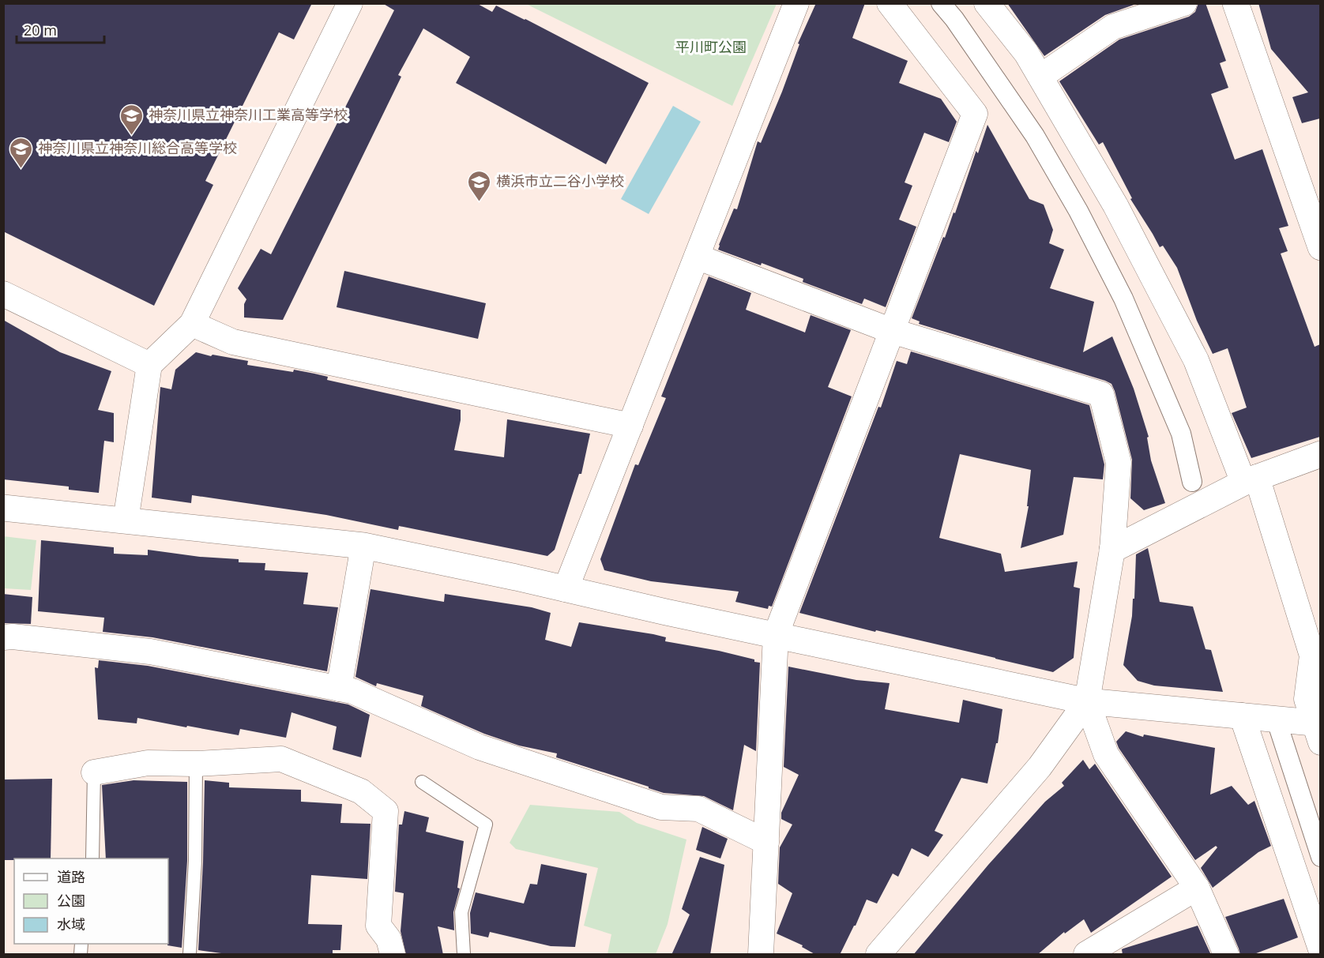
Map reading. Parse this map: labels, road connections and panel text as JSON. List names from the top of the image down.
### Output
{
  "parks": ["平川町公園"],
  "places": {
    "school or university": ["神奈川県立神奈川工業高等学校", "神奈川県立神奈川総合高等学校", "横浜市立二谷小学校"]
  },
  "legend": ["道路", "公園", "水域"],
  "scale_bar": "20 m"
}
